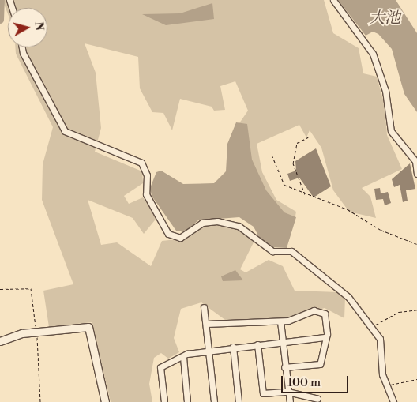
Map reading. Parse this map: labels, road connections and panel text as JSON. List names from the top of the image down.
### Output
{
  "water": ["大池"],
  "scale_bar": "100 m",
  "north": "right"
}
